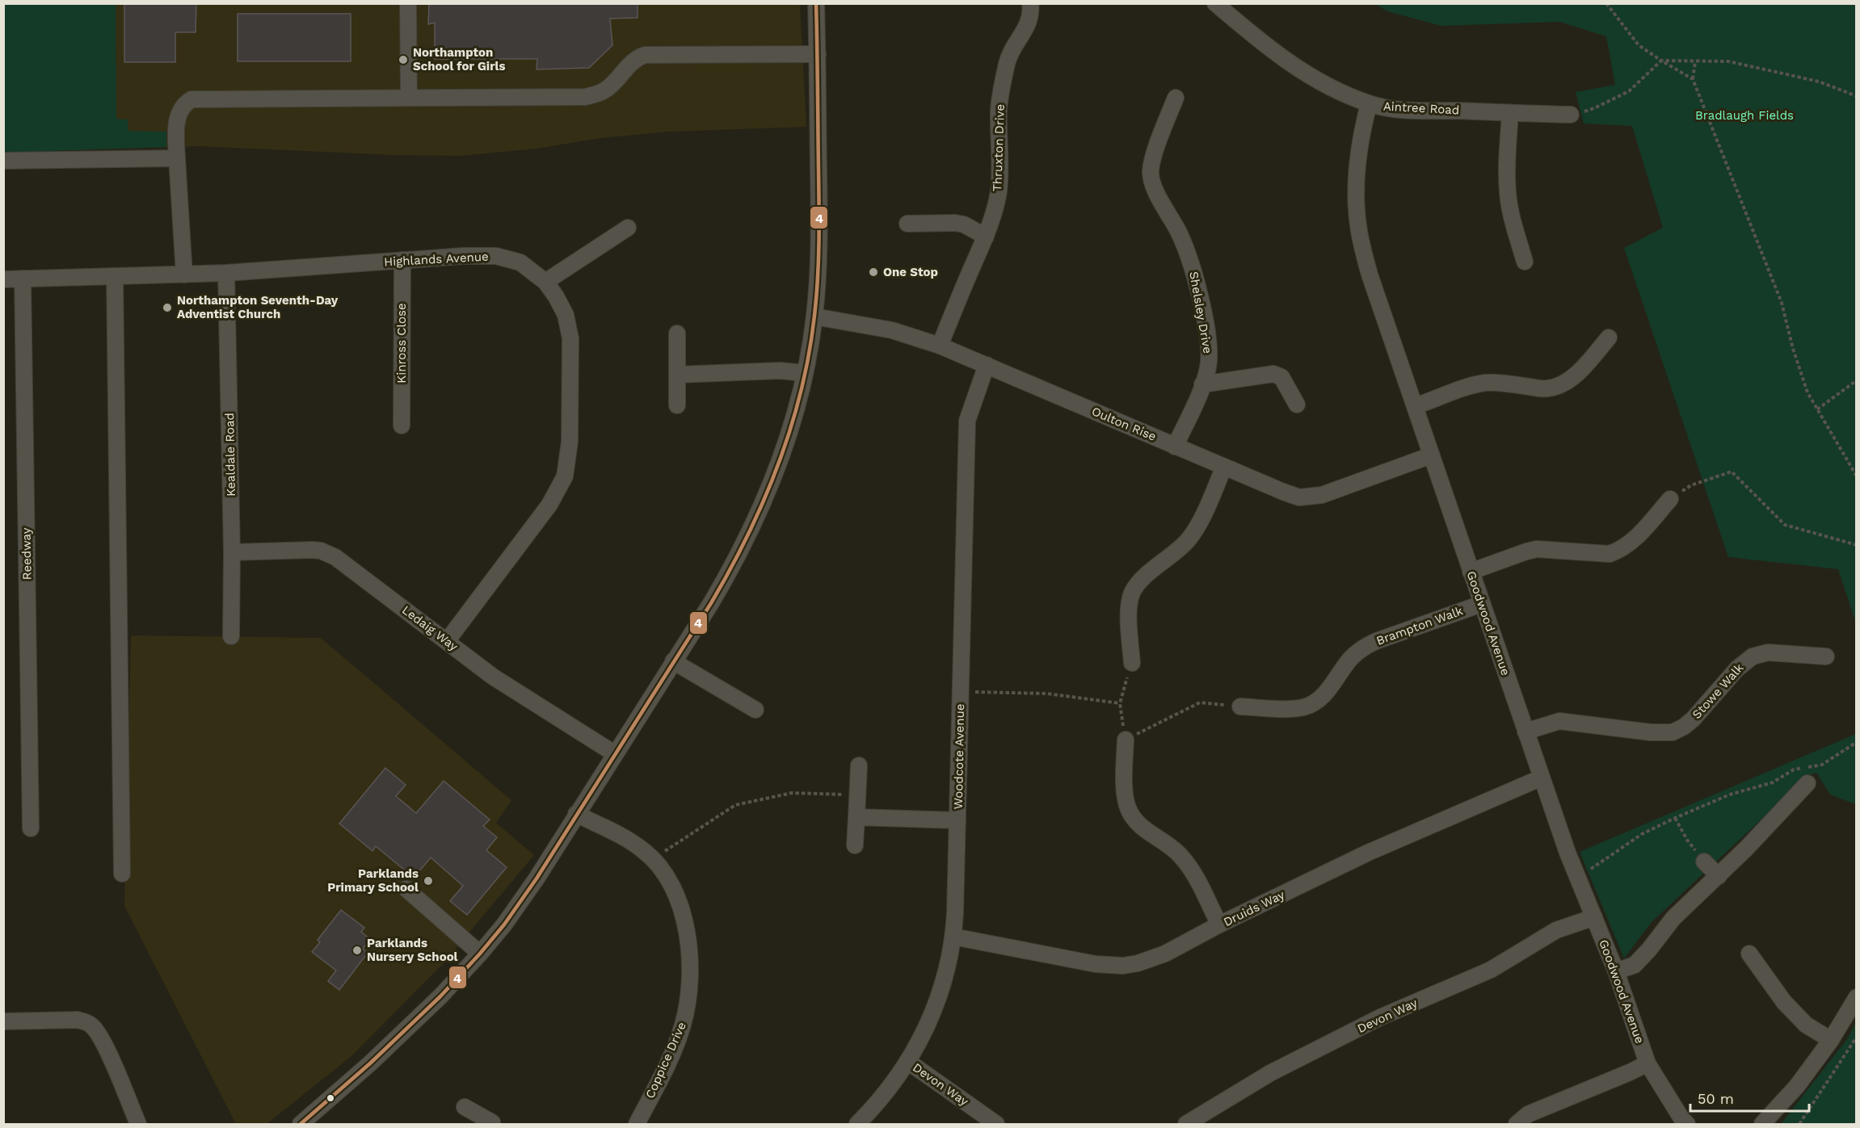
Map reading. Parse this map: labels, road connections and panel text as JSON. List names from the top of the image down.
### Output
{
  "streets": {
    "street": [
      "Aintree Road",
      "Thruxton Drive",
      "Highlands Avenue",
      "Shelsley Drive",
      "Kinross Close",
      "Oulton Rise",
      "Kealdale Road",
      "Reedway",
      "Goodwood Avenue",
      "Brampton Walk",
      "Ledaig Way",
      "Stowe Walk",
      "Woodcote Avenue",
      "Druids Way",
      "Devon Way",
      "Coppice Drive"
    ]
  },
  "crossings": [
    ["Aintree Road", "Goodwood Avenue"],
    ["Thruxton Drive", "Oulton Rise"],
    ["Highlands Avenue", "Kinross Close"],
    ["Highlands Avenue", "Kealdale Road"],
    ["Highlands Avenue", "Reedway"],
    ["Highlands Avenue", "Ledaig Way"],
    ["Shelsley Drive", "Oulton Rise"],
    ["Oulton Rise", "Goodwood Avenue"],
    ["Oulton Rise", "Woodcote Avenue"],
    ["Kealdale Road", "Ledaig Way"],
    ["Goodwood Avenue", "Brampton Walk"],
    ["Goodwood Avenue", "Stowe Walk"],
    ["Goodwood Avenue", "Druids Way"],
    ["Goodwood Avenue", "Devon Way"],
    ["Woodcote Avenue", "Druids Way"],
    ["Woodcote Avenue", "Devon Way"]
  ],
  "parks": ["Bradlaugh Fields"],
  "places": [
    "Northampton School for Girls",
    "One Stop",
    "Northampton Seventh-Day Adventist Church",
    "Parklands Primary School",
    "Parklands Nursery School"
  ],
  "lines": ["transit line 4"],
  "scale_bar": "50 m"
}
